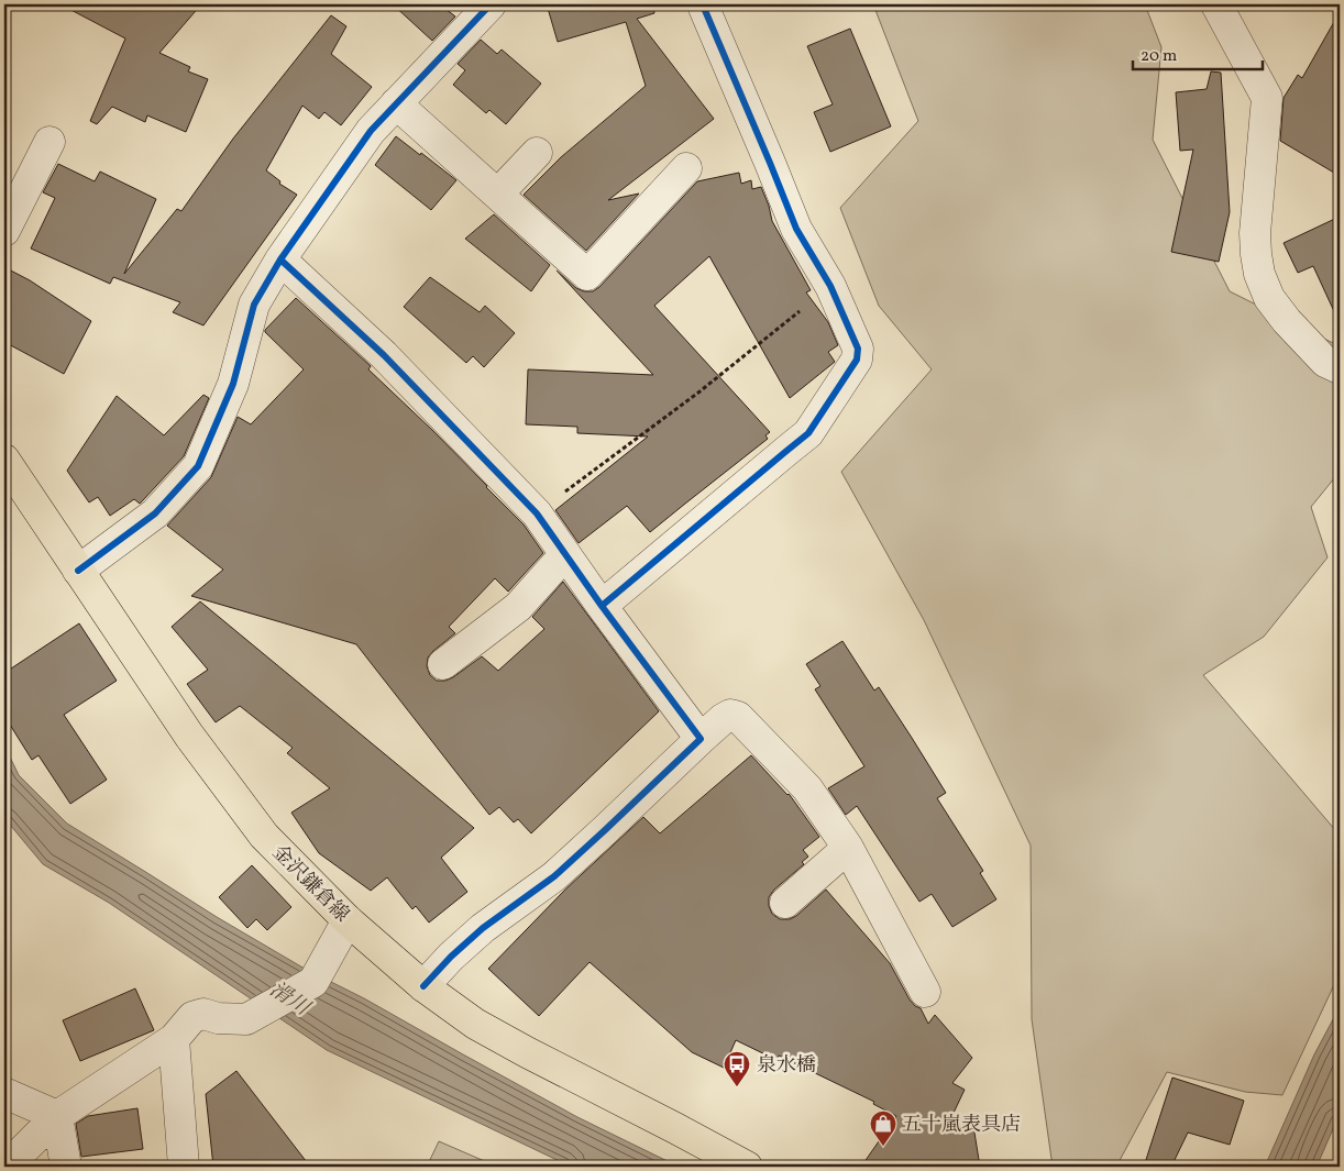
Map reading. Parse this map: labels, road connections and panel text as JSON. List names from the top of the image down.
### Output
{
  "streets": {
    "main road": ["金沢鎌倉線"]
  },
  "water": ["滑川"],
  "places": {
    "bus stop": ["泉水橋"],
    "shop": ["五十嵐表具店"]
  },
  "scale_bar": "20 m"
}
